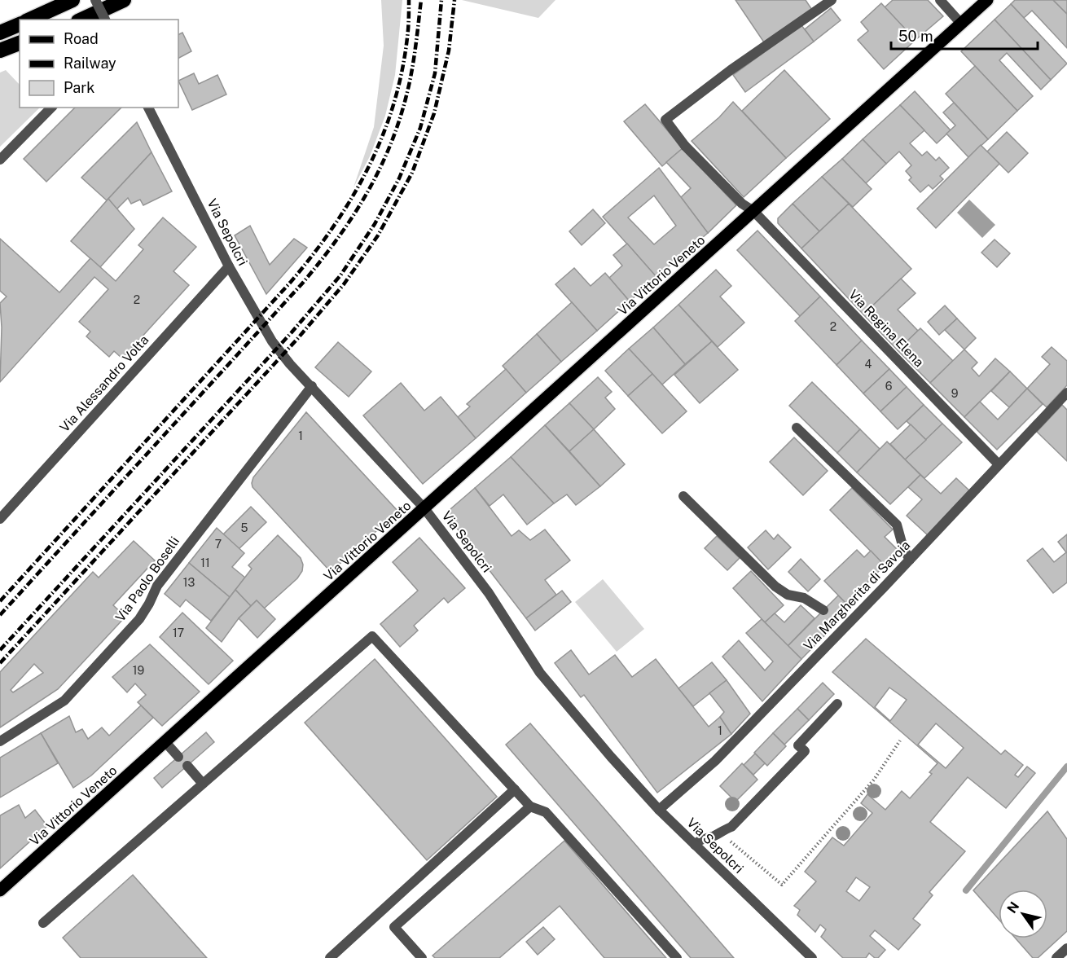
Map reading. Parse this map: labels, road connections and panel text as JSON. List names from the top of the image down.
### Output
{
  "streets": {
    "main road": ["Via Vittorio Veneto"],
    "street": [
      "Via Sepolcri",
      "Via Regina Elena",
      "Via Alessandro Volta",
      "Via Paolo Boselli",
      "Via Margherita di Savoia"
    ]
  },
  "crossings": [
    ["Via Sepolcri", "Via Vittorio Veneto"],
    ["Via Sepolcri", "Via Alessandro Volta"],
    ["Via Sepolcri", "Via Paolo Boselli"],
    ["Via Sepolcri", "Via Margherita di Savoia"],
    ["Via Vittorio Veneto", "Via Regina Elena"],
    ["Via Regina Elena", "Via Margherita di Savoia"]
  ],
  "house_numbers": [
    "2",
    "2",
    "4",
    "6",
    "9",
    "1",
    "5",
    "7",
    "11",
    "13",
    "17",
    "19",
    "1"
  ],
  "legend": ["Road", "Railway", "Park"],
  "scale_bar": "50 m",
  "north": "top left"
}
